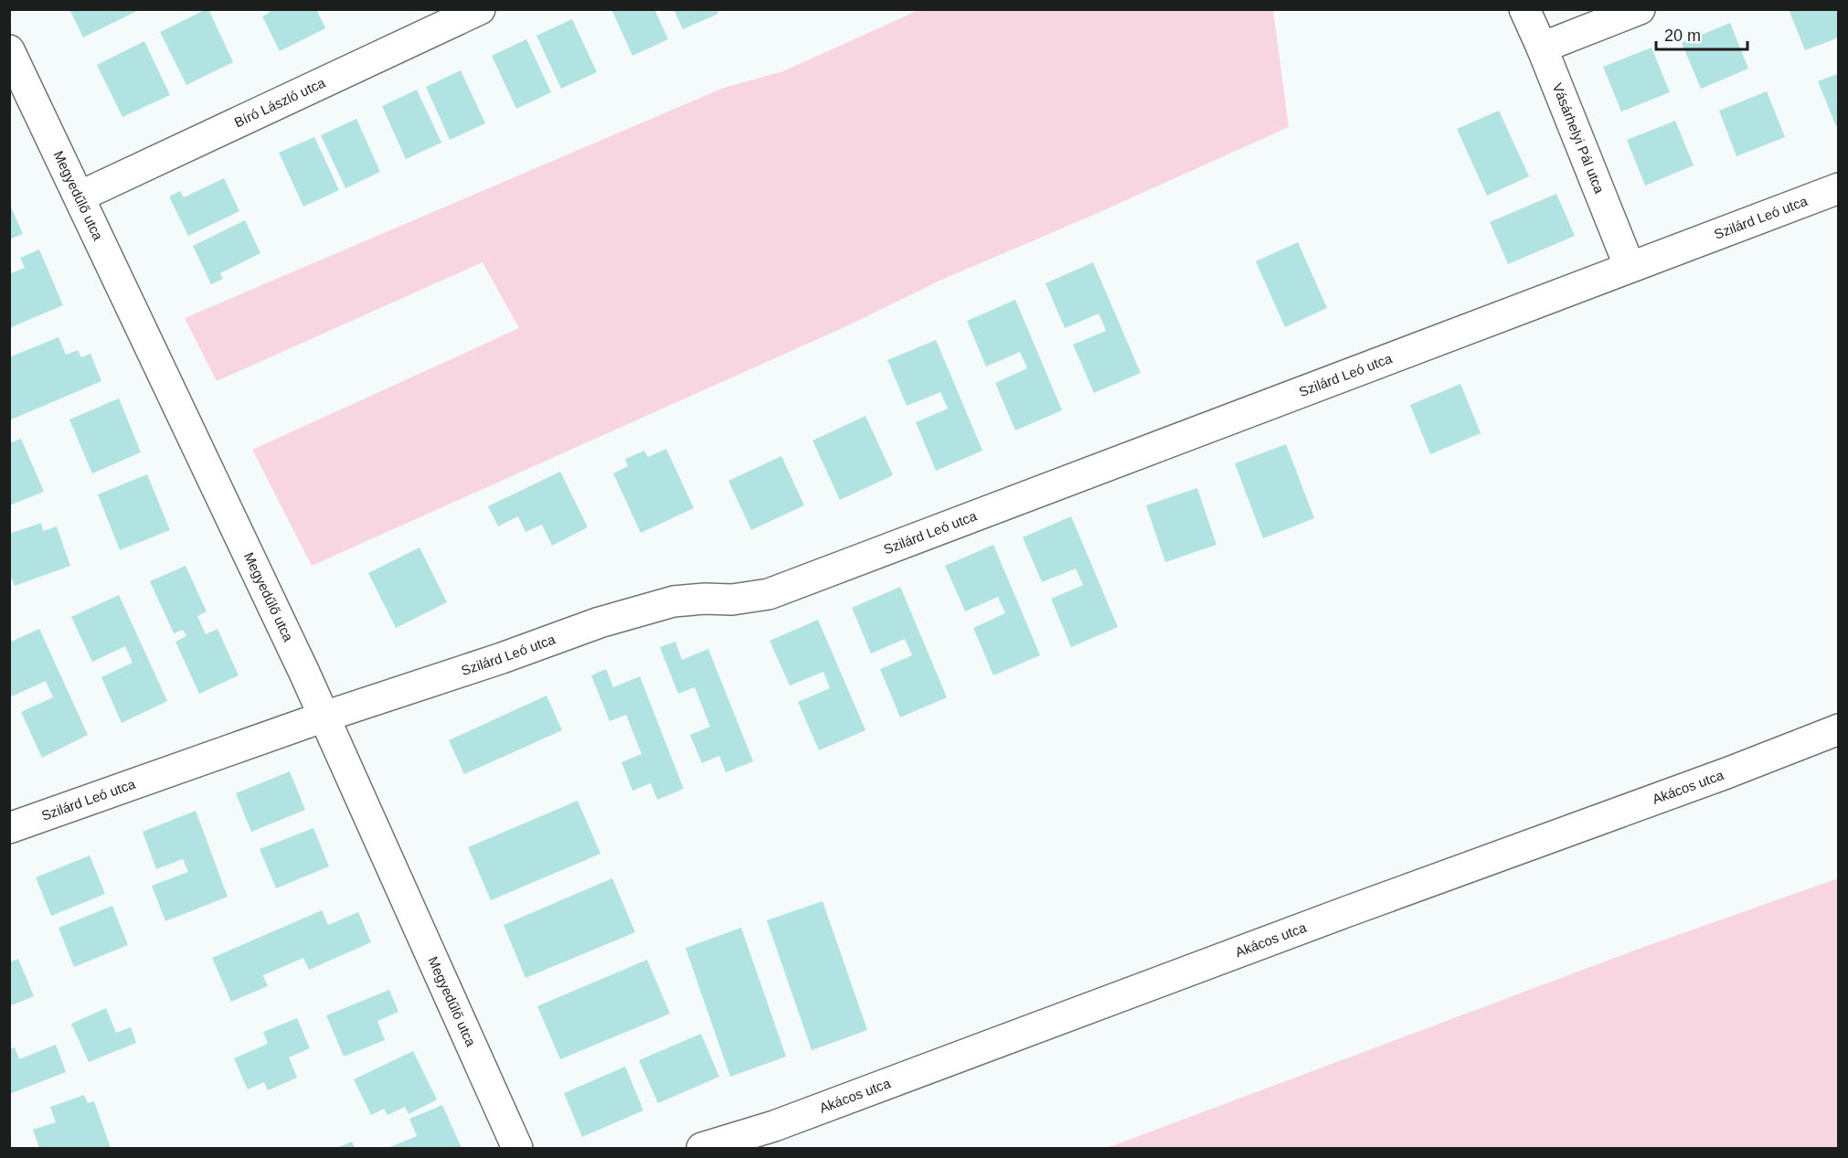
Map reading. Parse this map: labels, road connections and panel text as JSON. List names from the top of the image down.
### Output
{
  "streets": {
    "street": [
      "Bíró László utca",
      "Vásárhelyi Pál utca",
      "Megyedűlő utca",
      "Szilárd Leó utca",
      "Akácos utca"
    ]
  },
  "crossings": [
    ["Bíró László utca", "Megyedűlő utca"],
    ["Vásárhelyi Pál utca", "Szilárd Leó utca"],
    ["Megyedűlő utca", "Szilárd Leó utca"]
  ],
  "scale_bar": "20 m"
}
